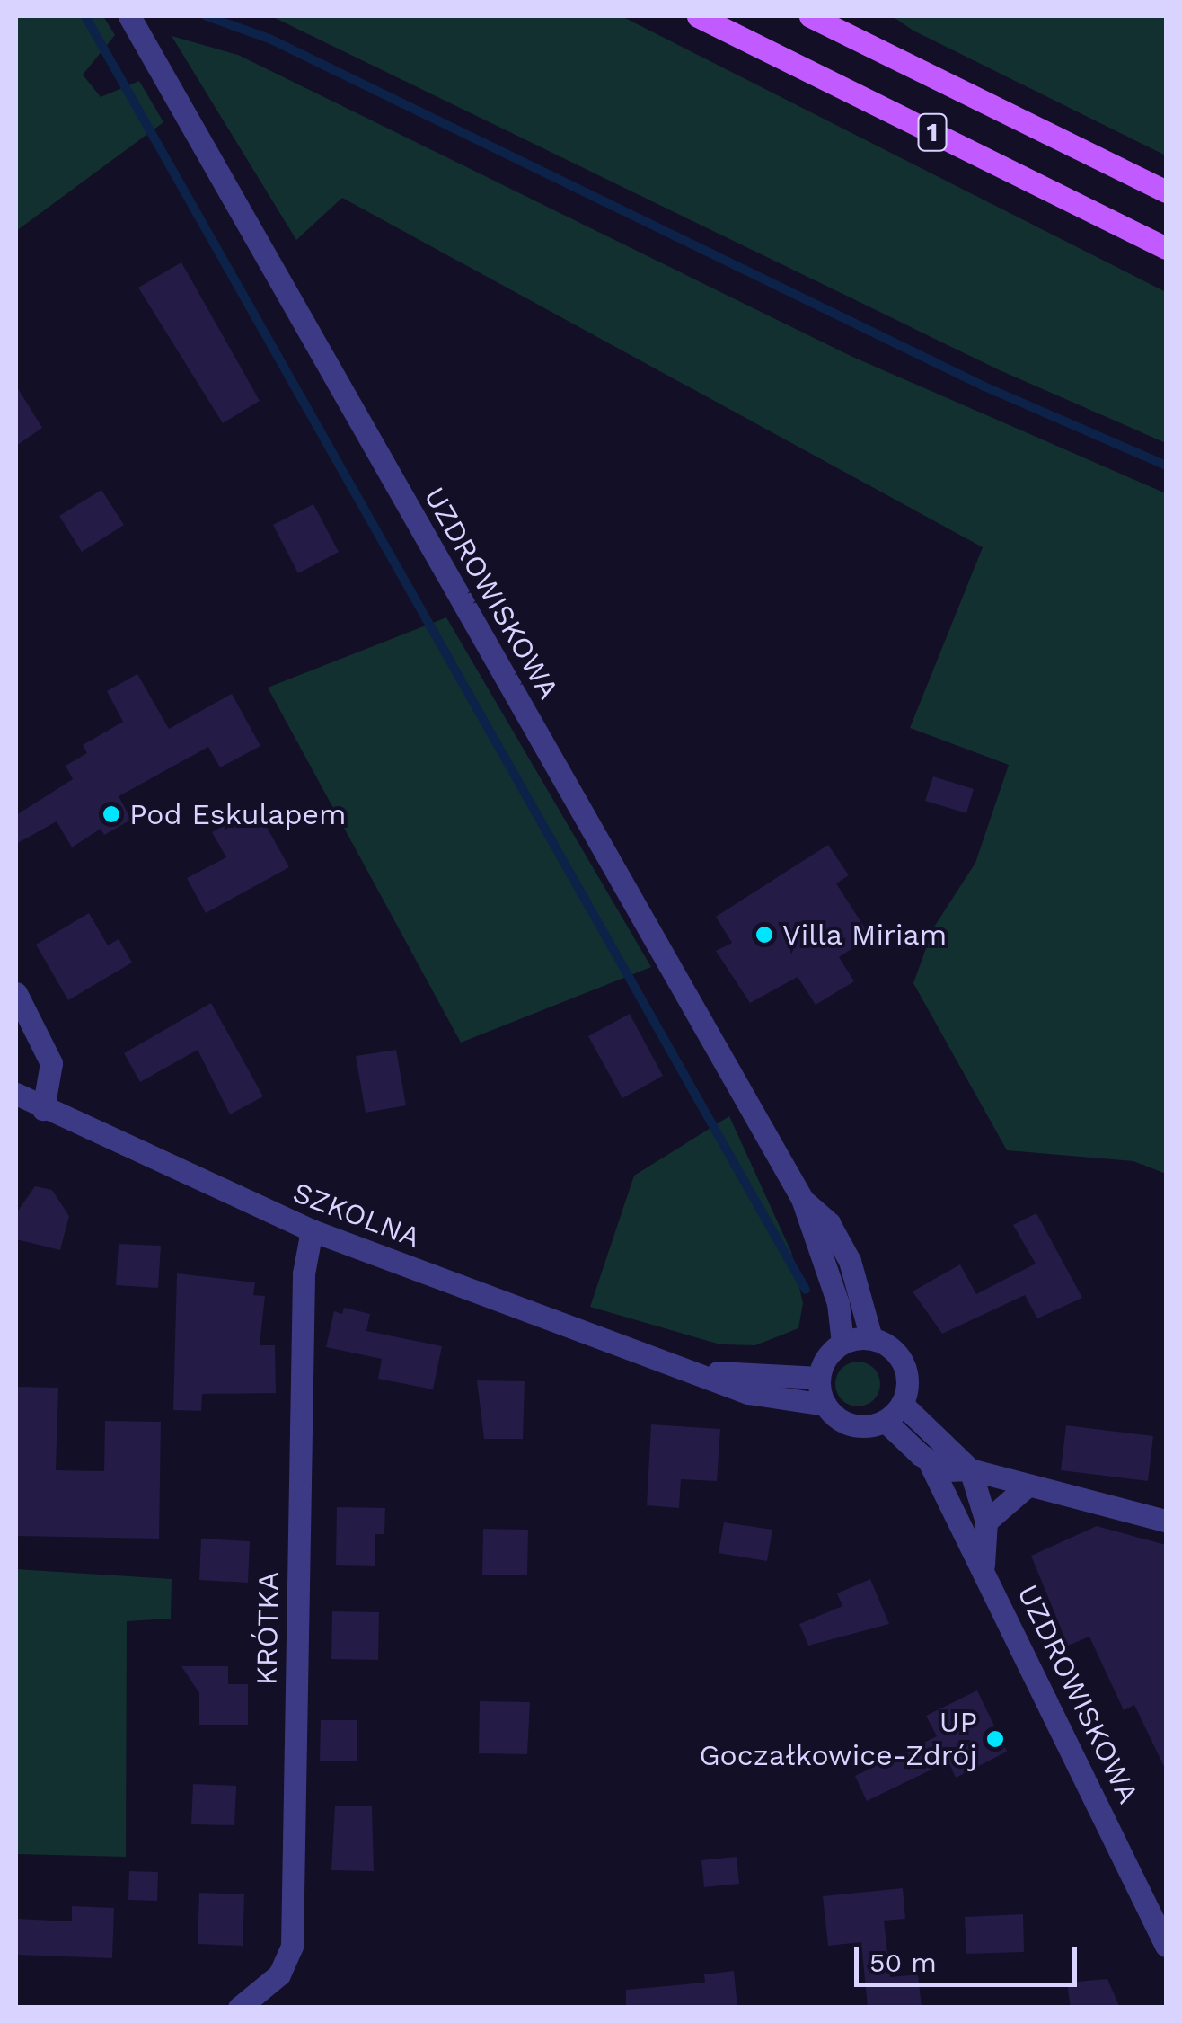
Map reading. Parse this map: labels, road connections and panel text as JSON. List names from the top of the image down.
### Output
{
  "streets": {
    "main road": ["1"],
    "street": ["UZDROWISKOWA", "SZKOLNA", "KRÓTKA"]
  },
  "crossings": [
    ["UZDROWISKOWA", "SZKOLNA"],
    ["SZKOLNA", "KRÓTKA"]
  ],
  "places": ["Pod Eskulapem", "Villa Miriam", "UP Goczałkowice-Zdrój"],
  "scale_bar": "50 m"
}
